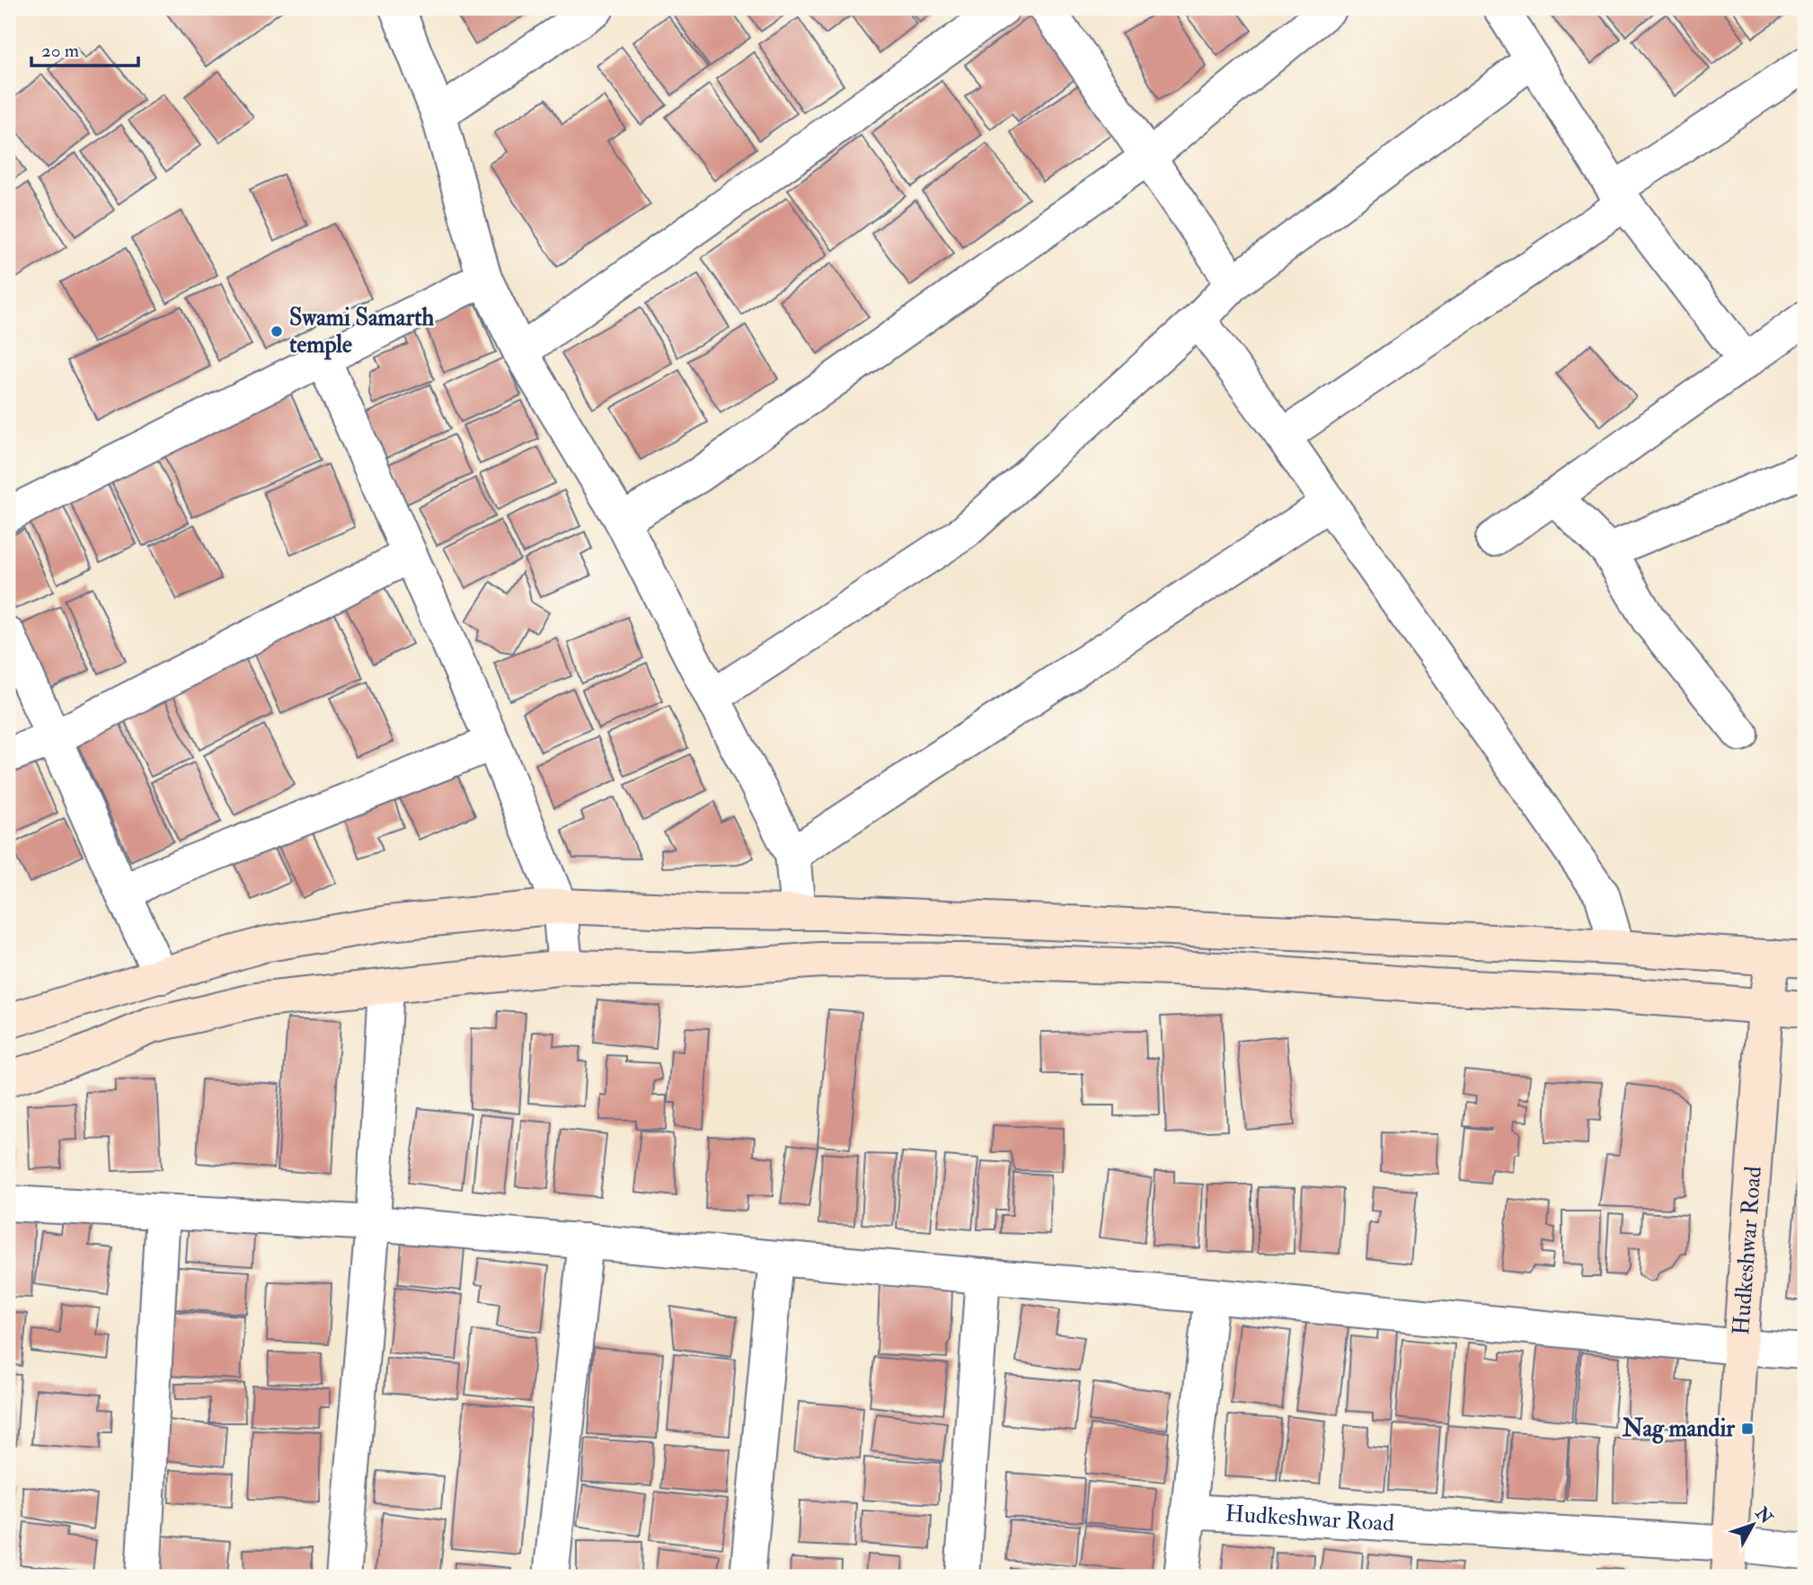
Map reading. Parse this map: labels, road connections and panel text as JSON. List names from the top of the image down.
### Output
{
  "streets": {
    "main road": ["Hudkeshwar Road"]
  },
  "places": {
    "other": ["Swami Samarth temple"],
    "transit": ["Nag mandir"]
  },
  "scale_bar": "20 m",
  "north": "top right"
}
